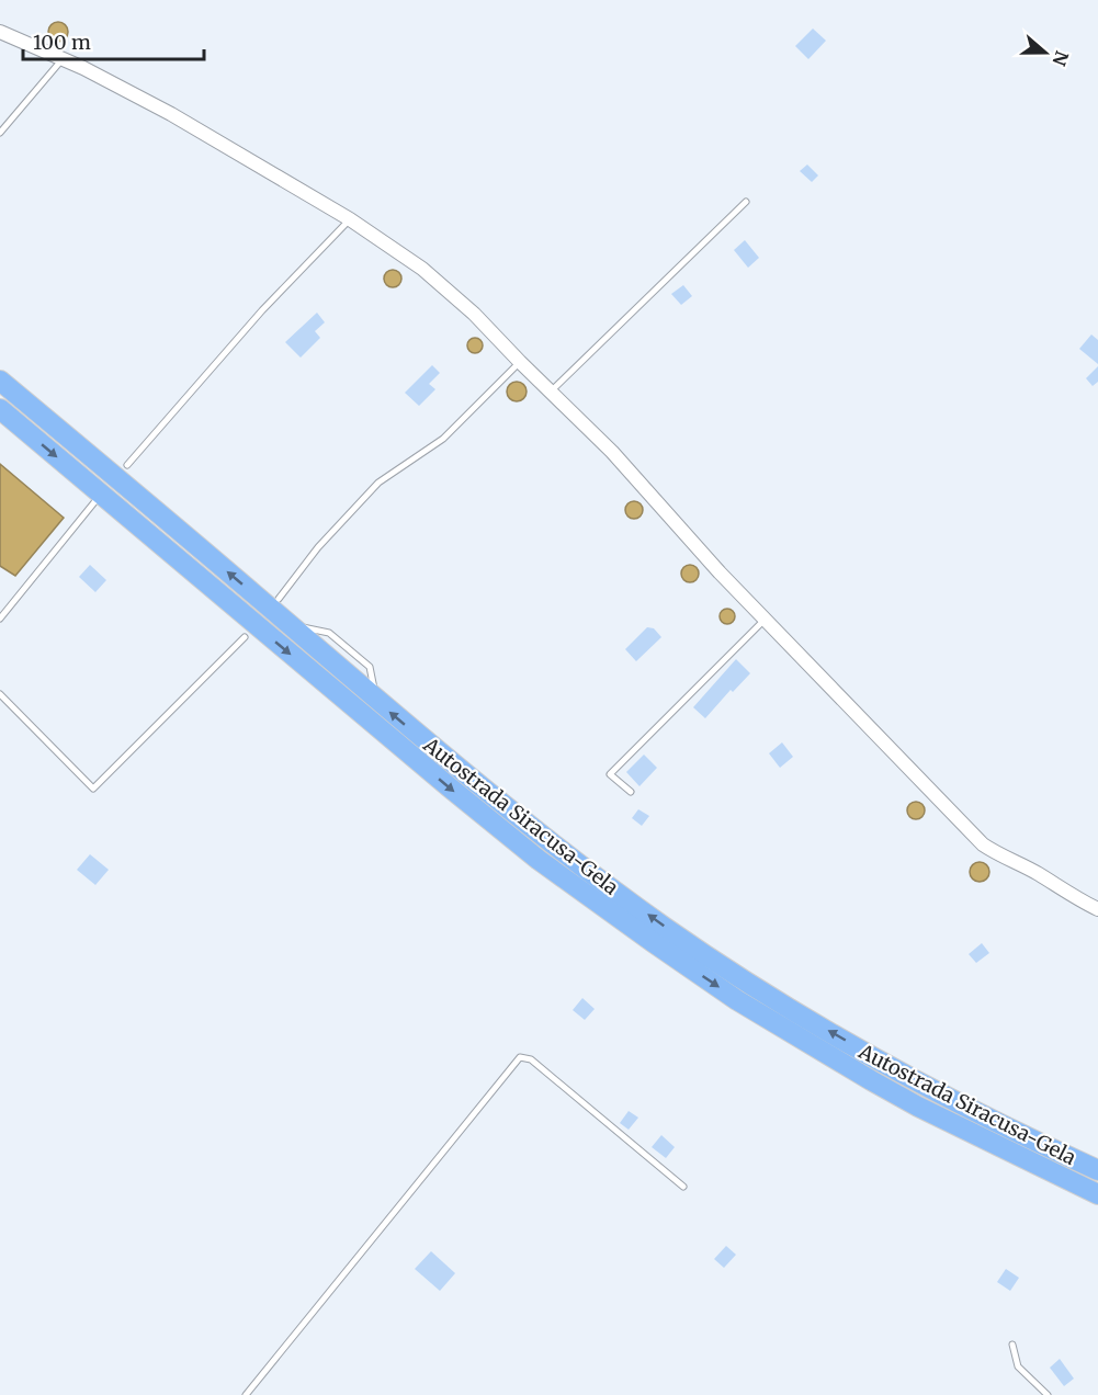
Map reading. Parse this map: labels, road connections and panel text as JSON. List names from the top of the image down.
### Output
{
  "streets": {
    "highway": ["Autostrada Siracusa-Gela"]
  },
  "scale_bar": "100 m",
  "north": "right"
}
